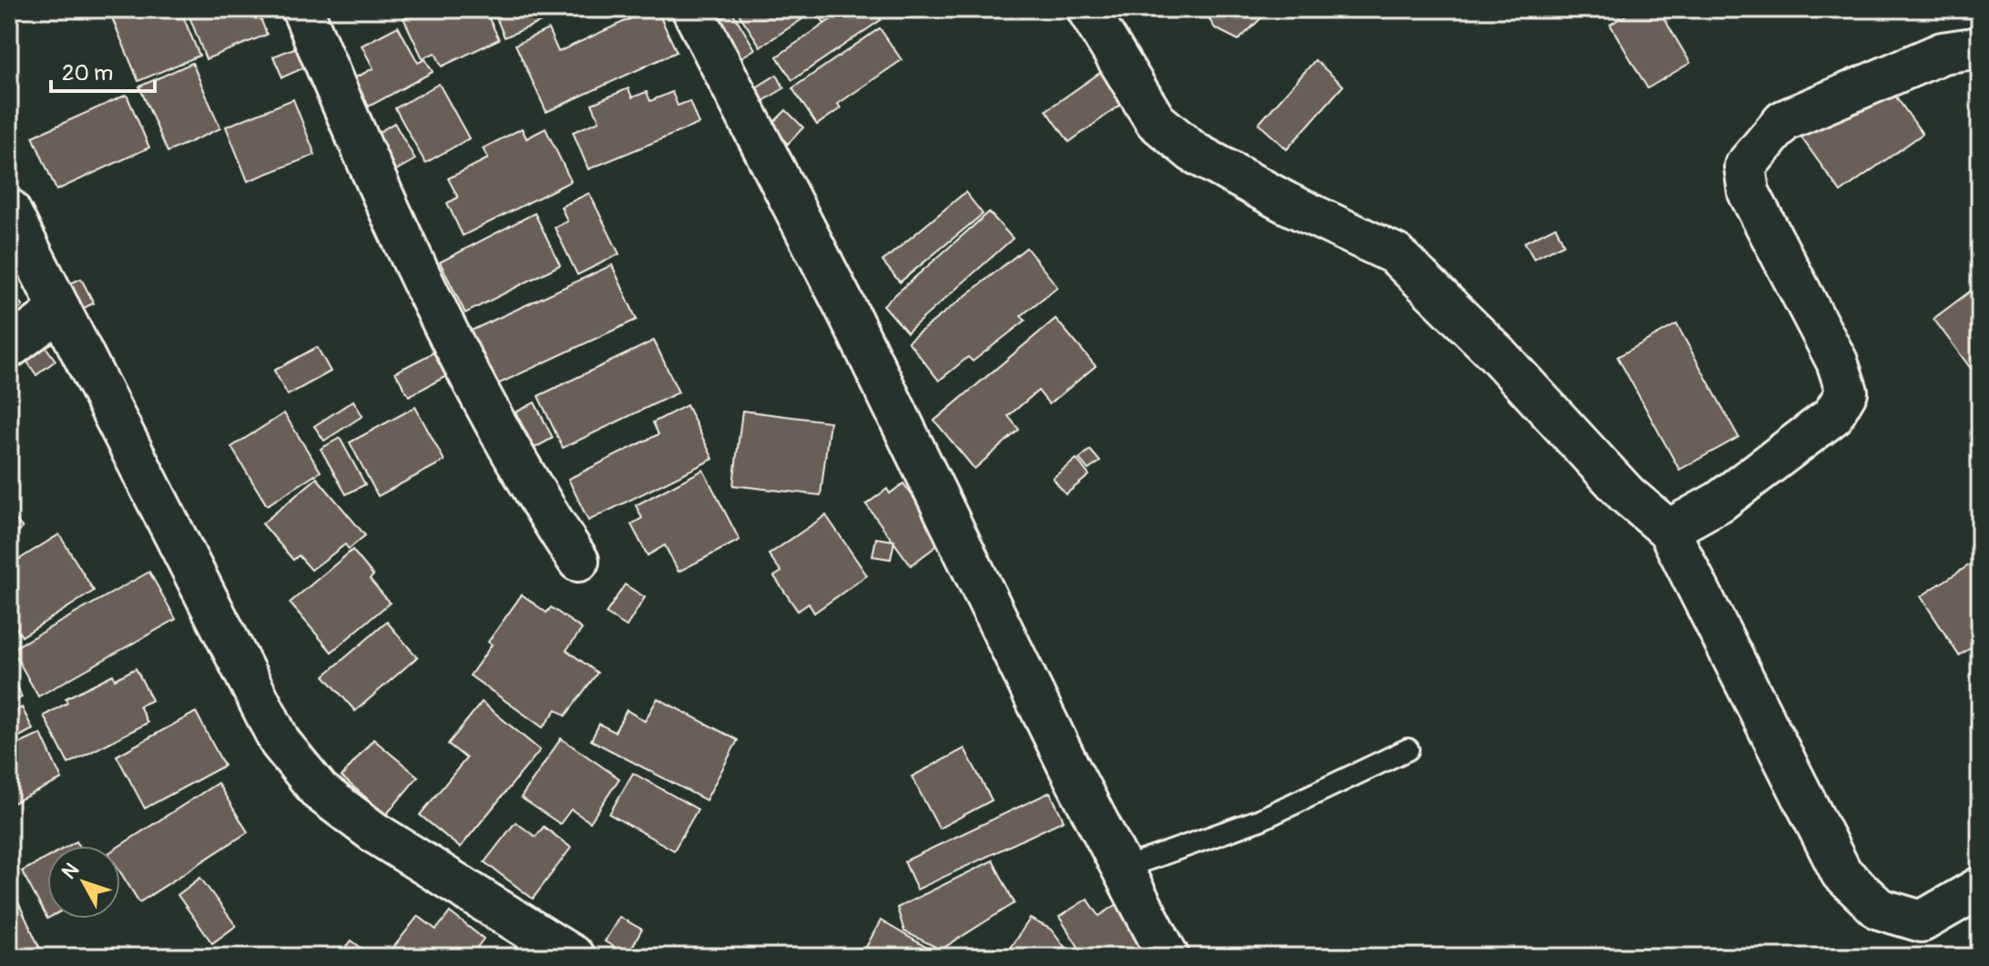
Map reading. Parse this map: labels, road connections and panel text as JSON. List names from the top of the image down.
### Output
{
  "scale_bar": "20 m",
  "north": "top left"
}
